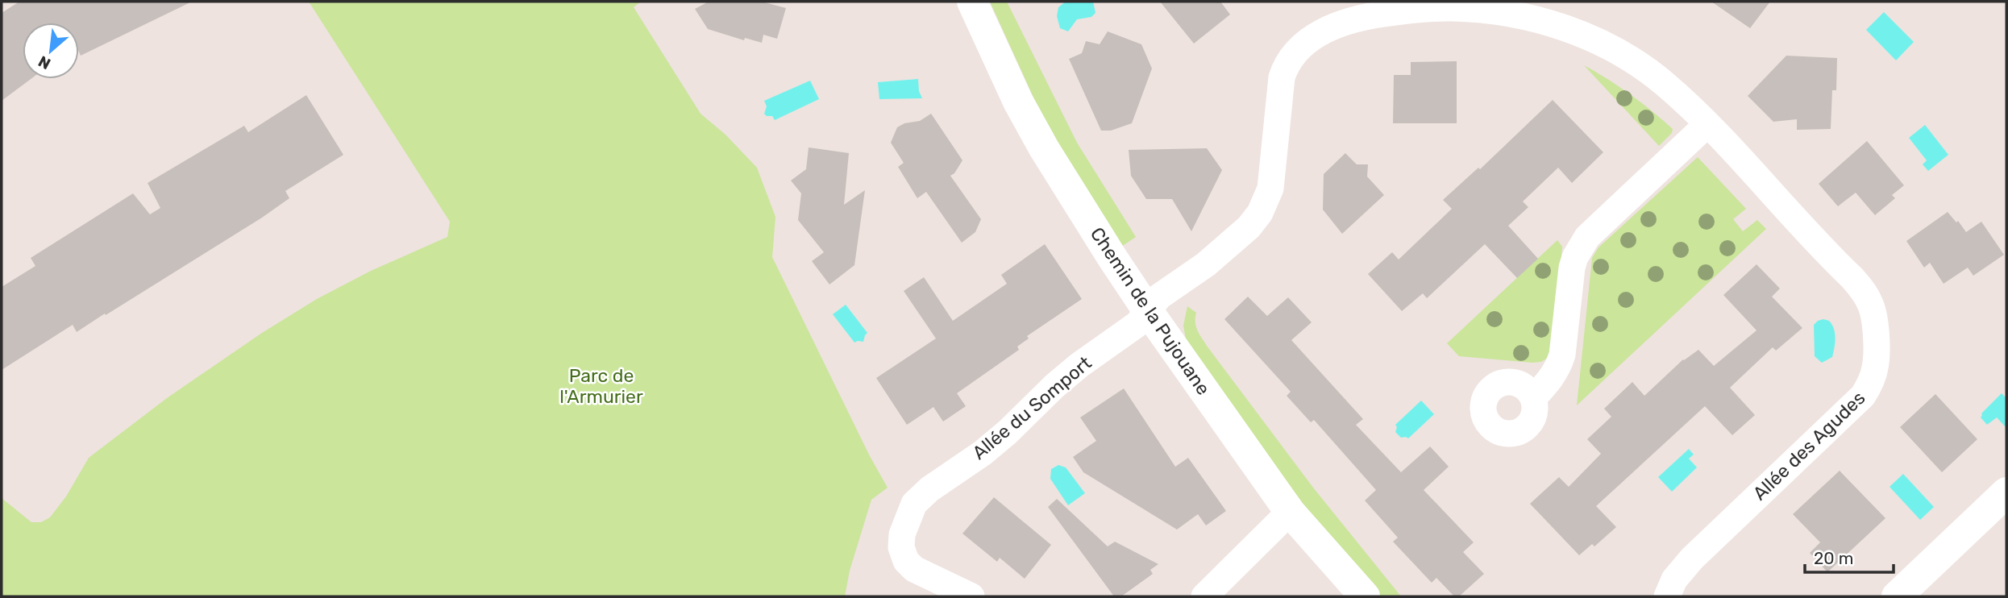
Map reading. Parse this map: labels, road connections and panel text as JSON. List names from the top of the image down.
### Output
{
  "streets": {
    "street": ["Chemin de la Pujouane", "Allée du Somport", "Allée des Agudes"]
  },
  "crossings": [
    ["Chemin de la Pujouane", "Allée du Somport"],
    ["Chemin de la Pujouane", "Allée des Agudes"],
    ["Allée du Somport", "Allée des Agudes"]
  ],
  "parks": ["Parc de l'Armurier"],
  "scale_bar": "20 m",
  "north": "bottom left"
}
